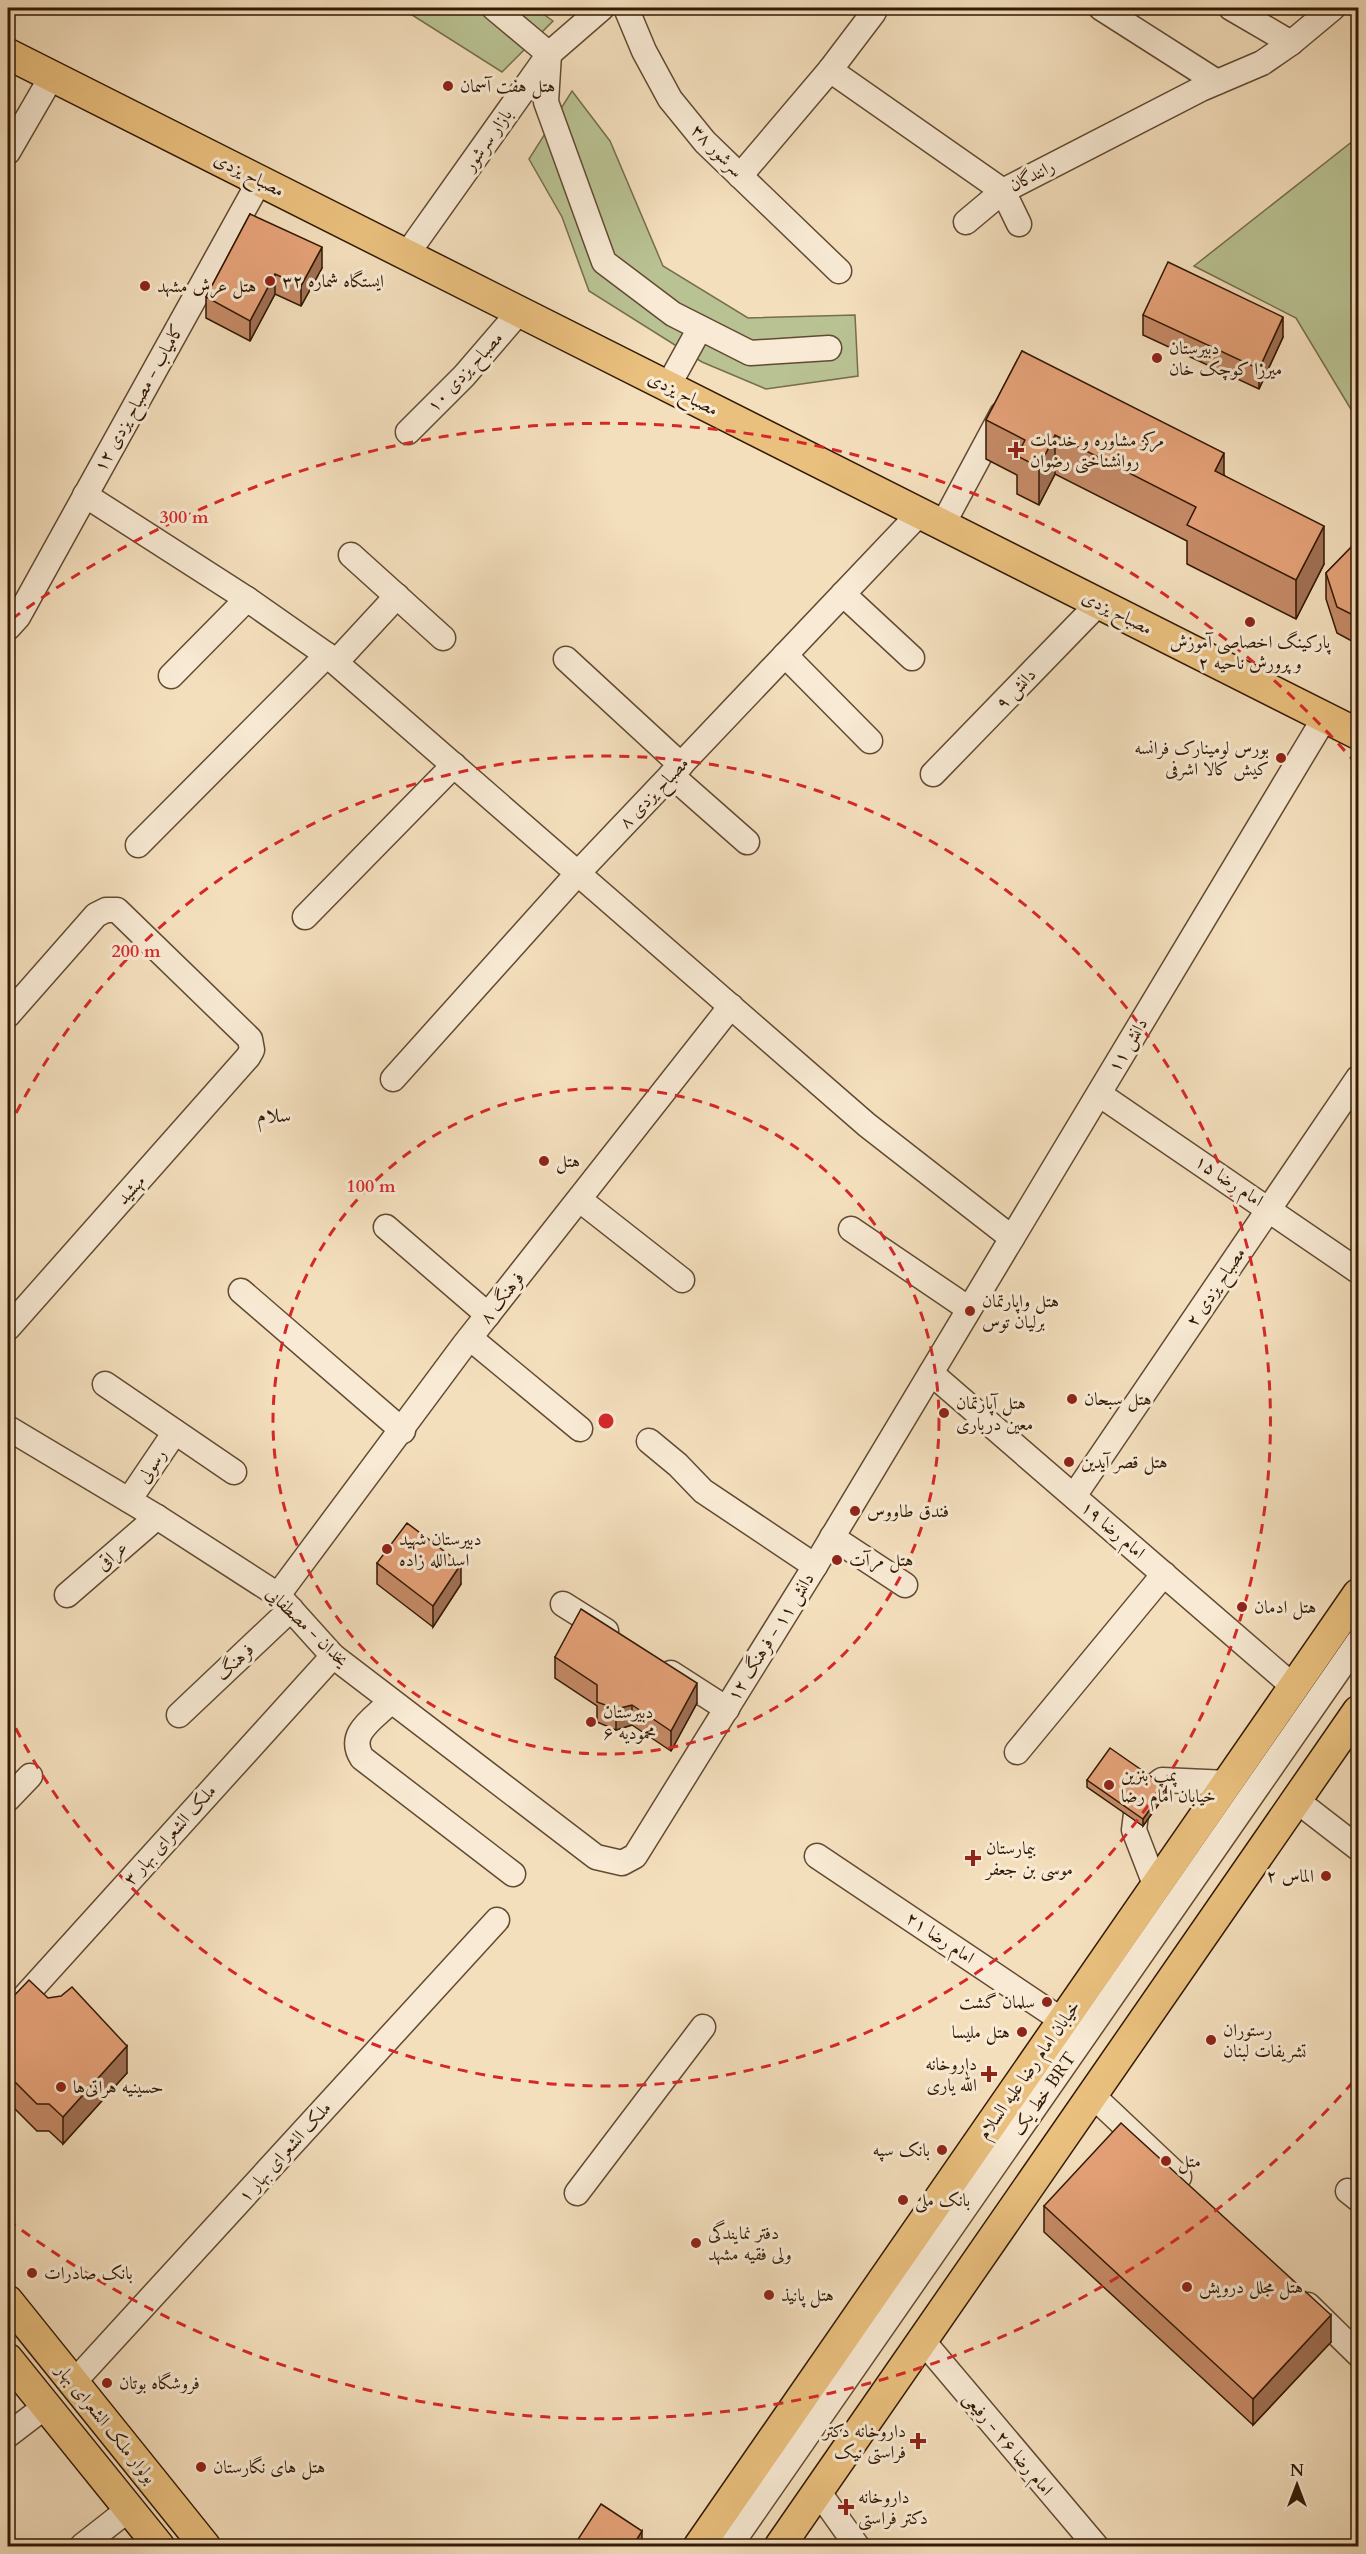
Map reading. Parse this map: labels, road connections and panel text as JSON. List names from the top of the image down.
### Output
{
  "streets": {
    "main road": ["مصباح یزدی", "خیابان امام رضا علیه السلام", "بولوار ملک الشعرای بهار"],
    "street": [
      "بازار سرشور",
      "سرشور ۳۸",
      "رانندگان",
      "مصباح یزدی ۱۰",
      "کامیاب - مصباح یزدی ۱۲",
      "دانش ۹",
      "مصباح یزدی ۸",
      "دانش ۱۱",
      "امام رضا ۱۵",
      "مهشید",
      "مصباح یزدی ۲",
      "فرهنگ ۸",
      "رسولی",
      "امام رضا ۱۹",
      "عراقی",
      "یخدان - مصطفایی",
      "دانش ۱۱ - فرهنگ ۱۲",
      "فرهنگ",
      "ملک الشعرای بهار ۳",
      "امام رضا ۲۱",
      "خط یک BRT",
      "ملک الشعرای بهار ۱",
      "امام رضا ۲۶ - رفیعی"
    ]
  },
  "crossings": [
    ["بازار سرشور", "مصباح یزدی"],
    ["مصباح یزدی", "مصباح یزدی ۱۰"],
    ["مصباح یزدی", "کامیاب - مصباح یزدی ۱۲"],
    ["مصباح یزدی", "دانش ۹"],
    ["مصباح یزدی", "مصباح یزدی ۸"],
    ["مصباح یزدی", "دانش ۱۱"],
    ["دانش ۱۱", "امام رضا ۱۵"],
    ["دانش ۱۱", "امام رضا ۱۹"],
    ["دانش ۱۱", "دانش ۱۱ - فرهنگ ۱۲"],
    ["امام رضا ۱۵", "مصباح یزدی ۲"],
    ["مصباح یزدی ۲", "امام رضا ۱۹"],
    ["فرهنگ ۸", "یخدان - مصطفایی"],
    ["فرهنگ ۸", "فرهنگ"],
    ["رسولی", "یخدان - مصطفایی"],
    ["امام رضا ۱۹", "دانش ۱۱ - فرهنگ ۱۲"],
    ["امام رضا ۱۹", "خیابان امام رضا علیه السلام"],
    ["عراقی", "یخدان - مصطفایی"],
    ["یخدان - مصطفایی", "دانش ۱۱ - فرهنگ ۱۲"],
    ["یخدان - مصطفایی", "فرهنگ"],
    ["یخدان - مصطفایی", "ملک الشعرای بهار ۳"],
    ["امام رضا ۲۱", "خیابان امام رضا علیه السلام"],
    ["ملک الشعرای بهار ۱", "بولوار ملک الشعرای بهار"]
  ],
  "districts": ["سلام"],
  "places": {
    "other": [
      "هتل هفت آسمان",
      "ایستگاه شماره ۳۲",
      "هتل عرش مشهد",
      "دبیرستان میرزا کوچک خان",
      "پارکینگ اخصاصی آموزش و پرورش ناحیه ۲",
      "بورس لومینارک فرانسه کیش کالا اشرفی",
      "هتل",
      "هتل واپارتمان برلیان توس",
      "هتل سبحان",
      "هتل آپارتمان معین درباری",
      "هتل قصر آیدین",
      "فندق طاووس",
      "دبیرستان شهید اسدالله زاده",
      "هتل مرآت",
      "هتل ادمان",
      "دبیرستان محمودیه ۶",
      "پمپ بنزین خیابان امام رضا",
      "الماس ۲",
      "سلمان گشت",
      "هتل ملیسا",
      "رستوران تشریفات لبنان",
      "حسینیه هراتی‌ها",
      "بانک سپه",
      "متل",
      "بانک ملی",
      "دفتر نمایندگی ولی فقیه مشهد",
      "بانک صادرات",
      "هتل مجلل درویش",
      "هتل پانیذ",
      "فروشگاه بوتان",
      "هتل های نگارستان"
    ],
    "health": [
      "مرکز مشاوره و خدمات روانشناختی رضوان",
      "بیمارستان موسی بن جعفر",
      "داروخانه الله یاری",
      "داروخانه دکتر فراستی نیک",
      "داروخانه دکتر فراستی"
    ]
  },
  "north": "top",
  "rings": ["300 m", "200 m", "100 m"]
}
